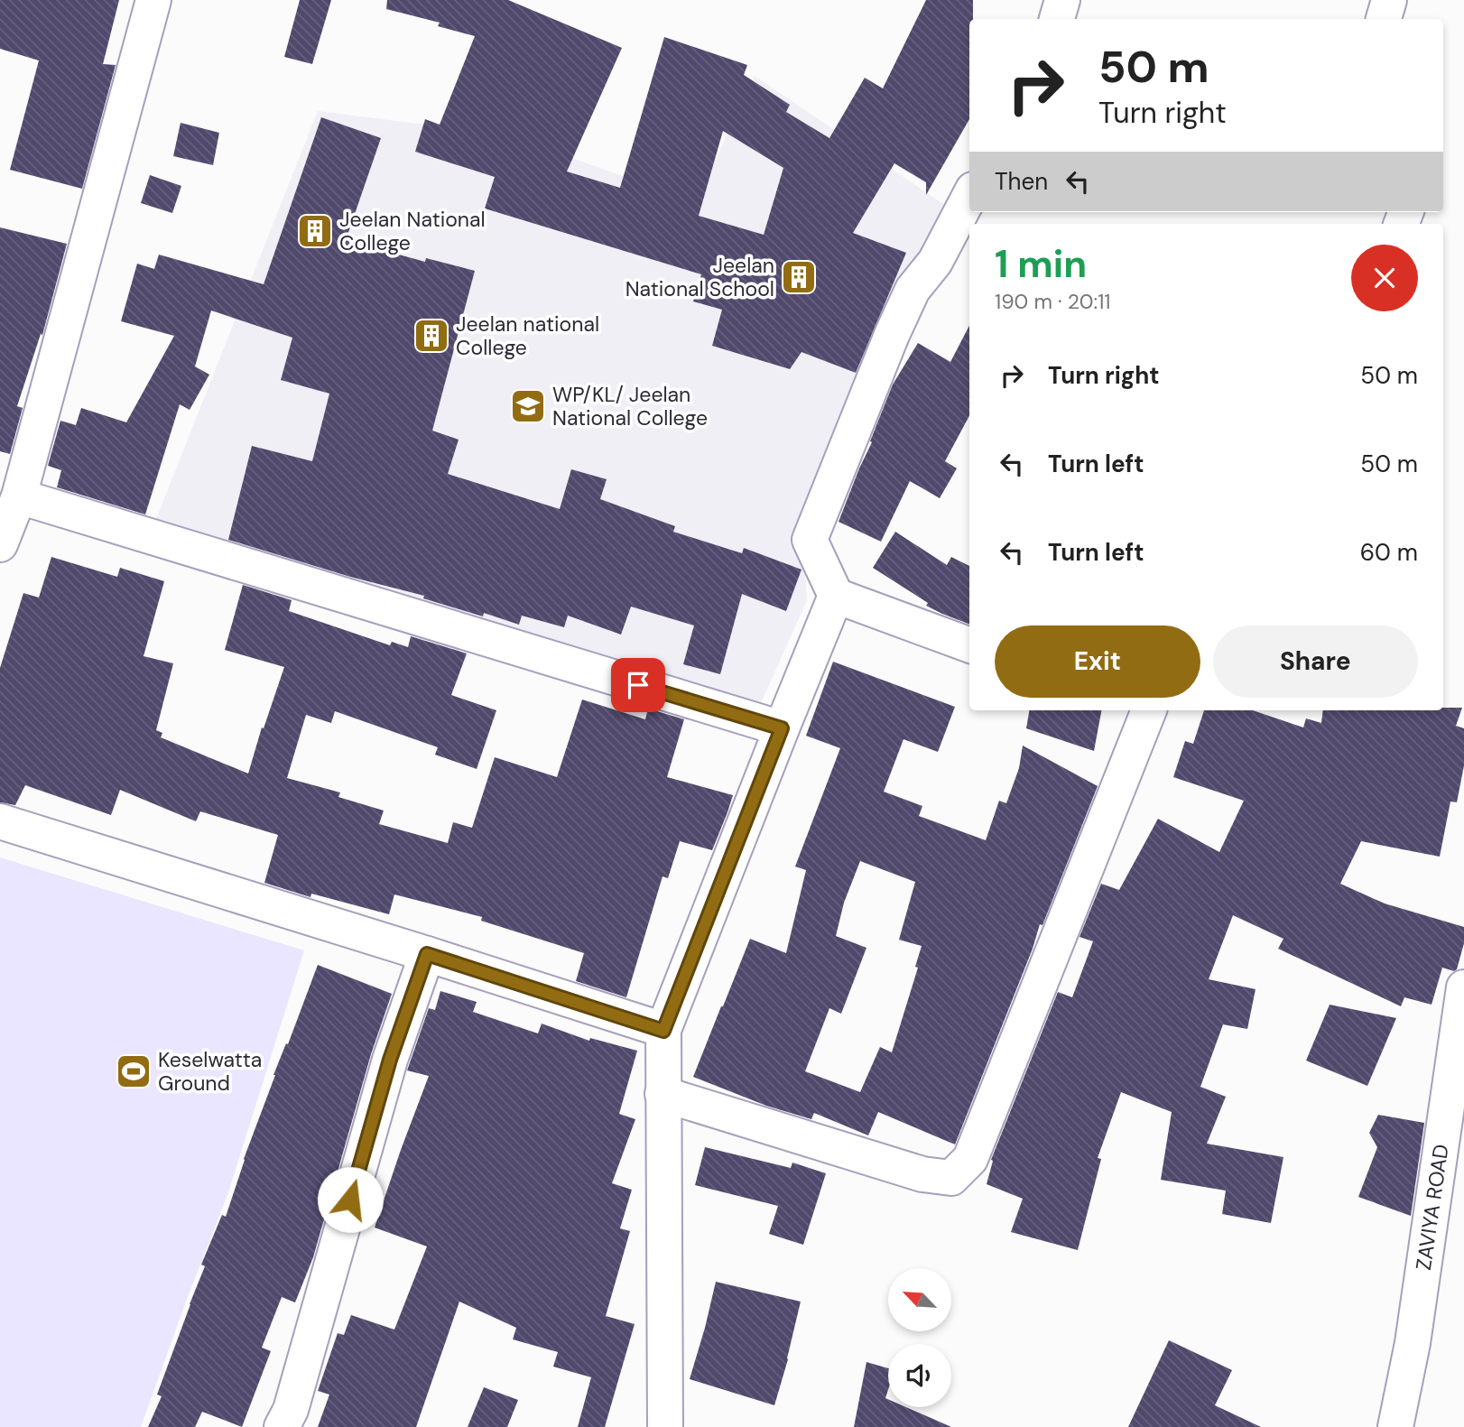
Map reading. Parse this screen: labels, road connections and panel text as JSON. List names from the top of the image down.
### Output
{
  "streets": {
    "street": ["ZAVIYA ROAD"]
  },
  "places": {
    "building": ["Jeelan National College", "Jeelan National School", "Jeelan national College"],
    "school or university": ["WP/KL/ Jeelan National College"],
    "sports": ["Keselwatta Ground"]
  },
  "north": "top left",
  "page": {
    "turn": ["50 m", "Turn right"],
    "then": "Then",
    "heading": ["1 min", "190 m · 20:11"],
    "list": [
      {
        "name": "Turn right",
        "value": "50 m"
      },
      {
        "name": "Turn left",
        "value": "50 m"
      },
      {
        "name": "Turn left",
        "value": "60 m"
      }
    ],
    "buttons": ["Exit", "Share"]
  }
}
